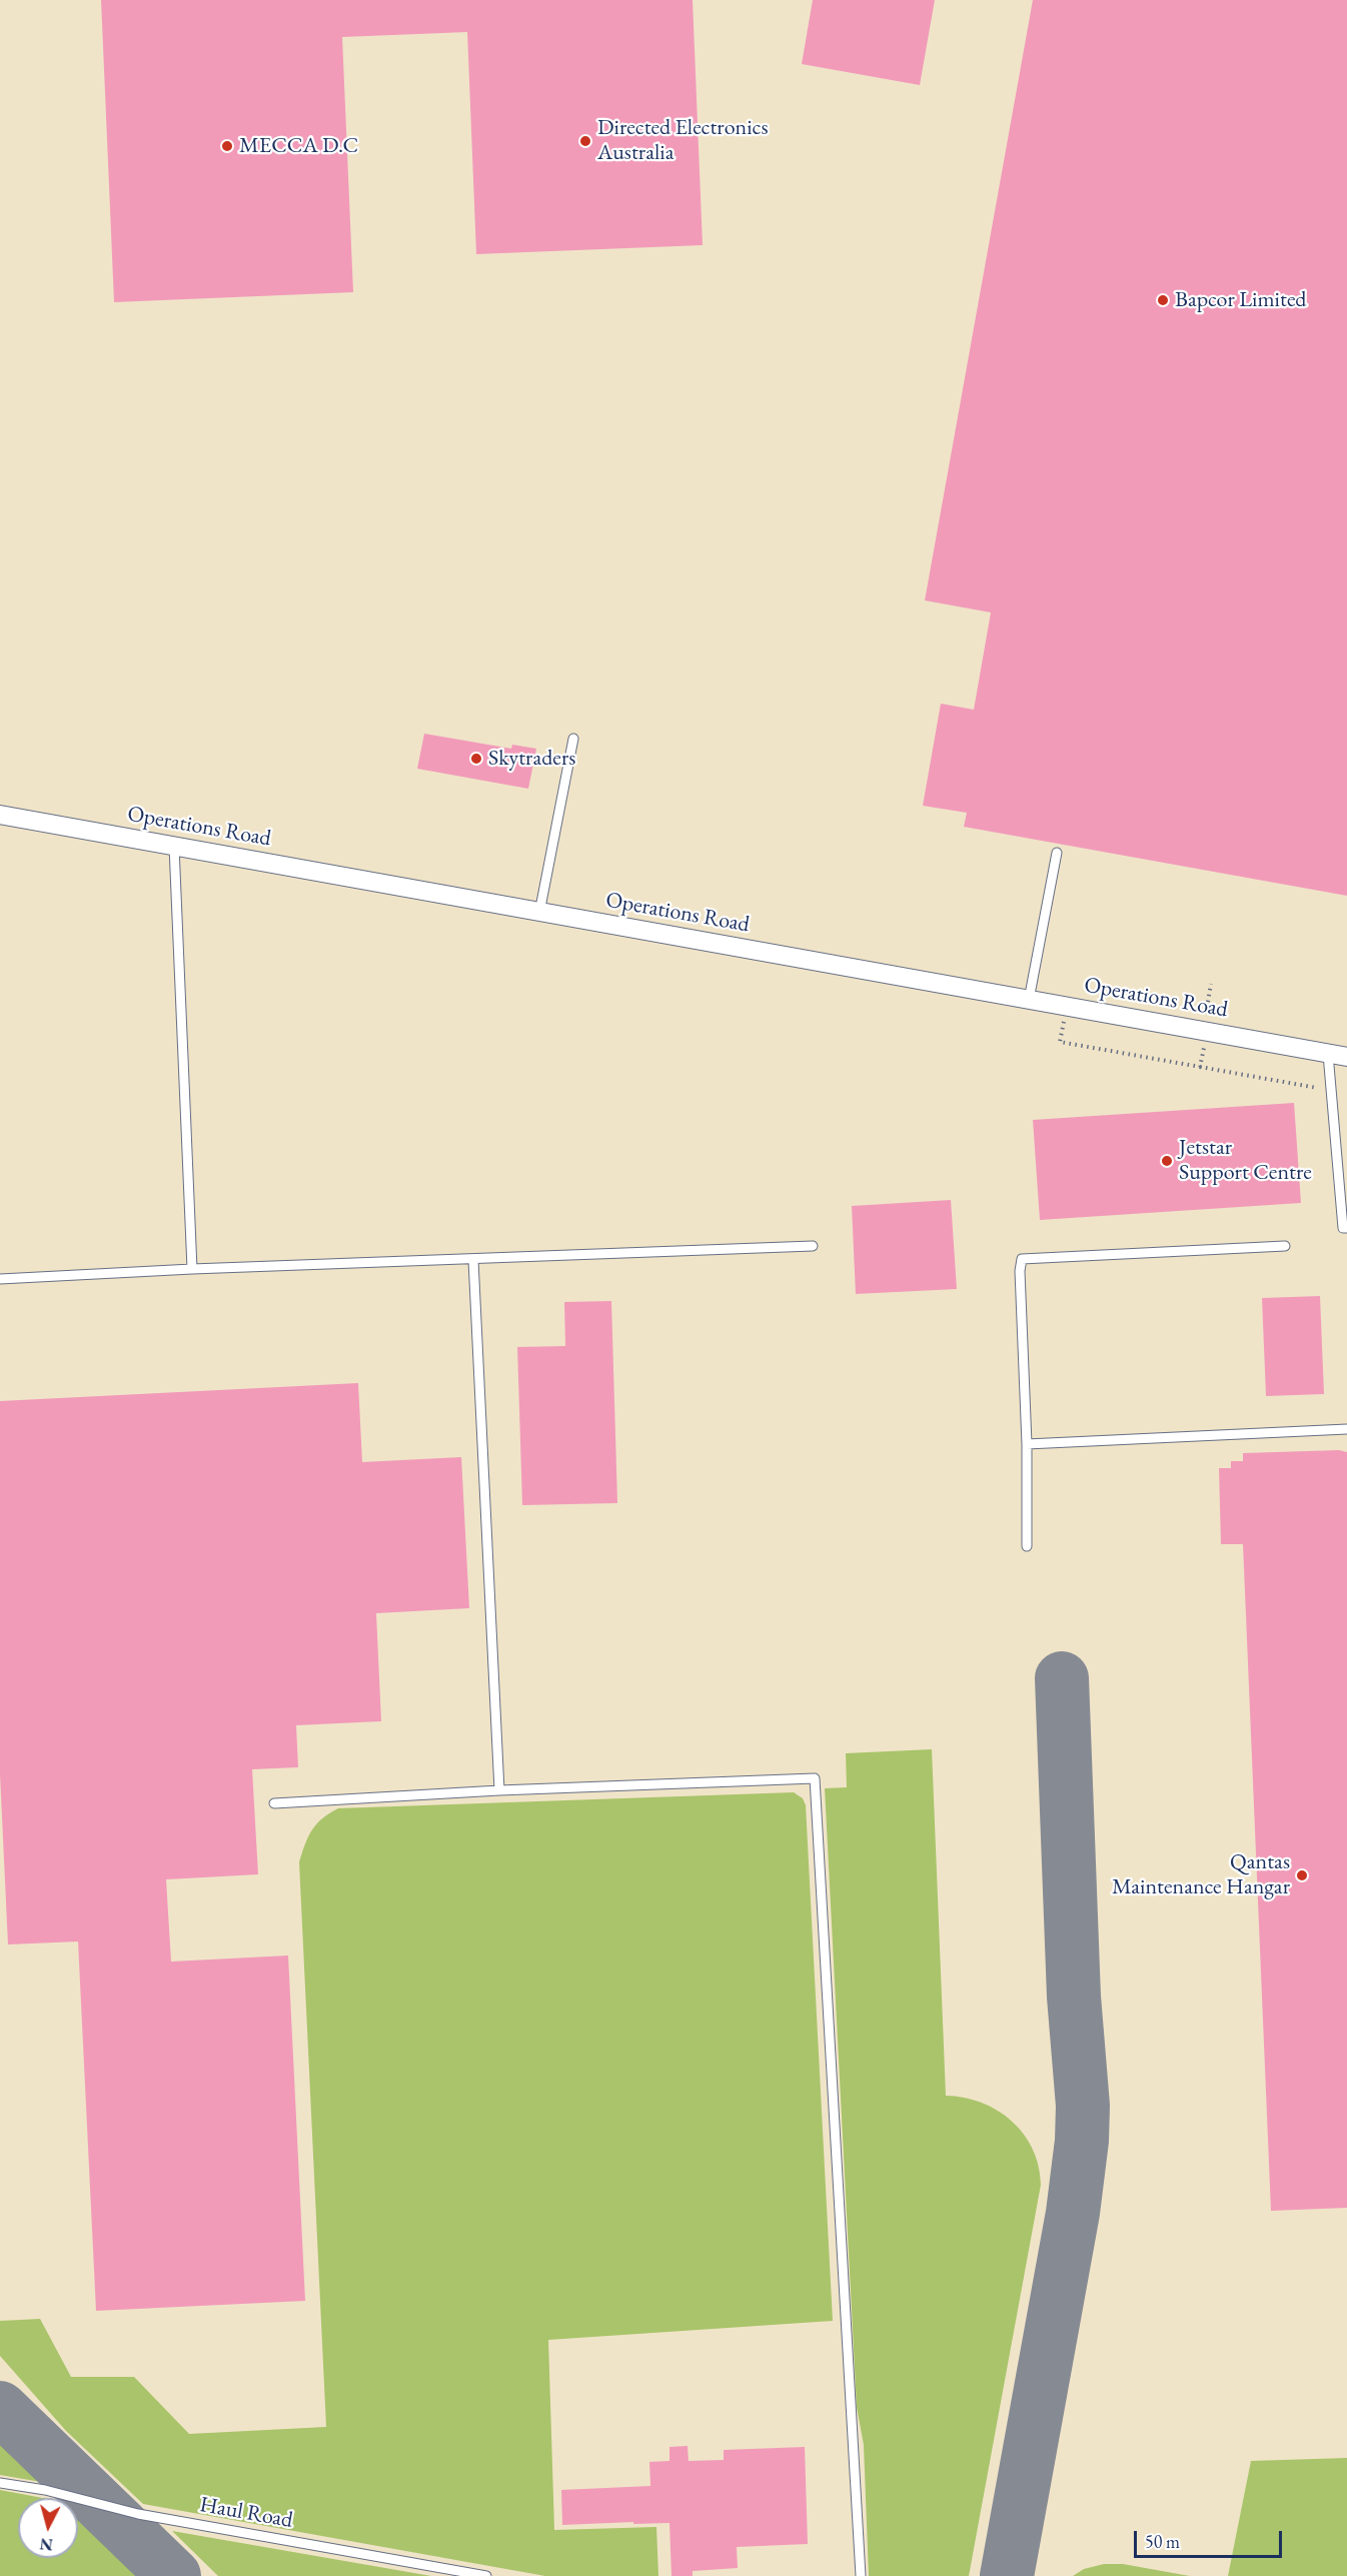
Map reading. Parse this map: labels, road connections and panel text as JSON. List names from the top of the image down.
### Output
{
  "streets": {
    "street": ["Operations Road"],
    "lane": ["Haul Road"]
  },
  "places": [
    "Directed Electronics Australia",
    "MECCA D.C",
    "Bapcor Limited",
    "Skytraders",
    "Jetstar Support Centre",
    "Qantas Maintenance Hangar"
  ],
  "scale_bar": "50 m",
  "north": "bottom"
}
